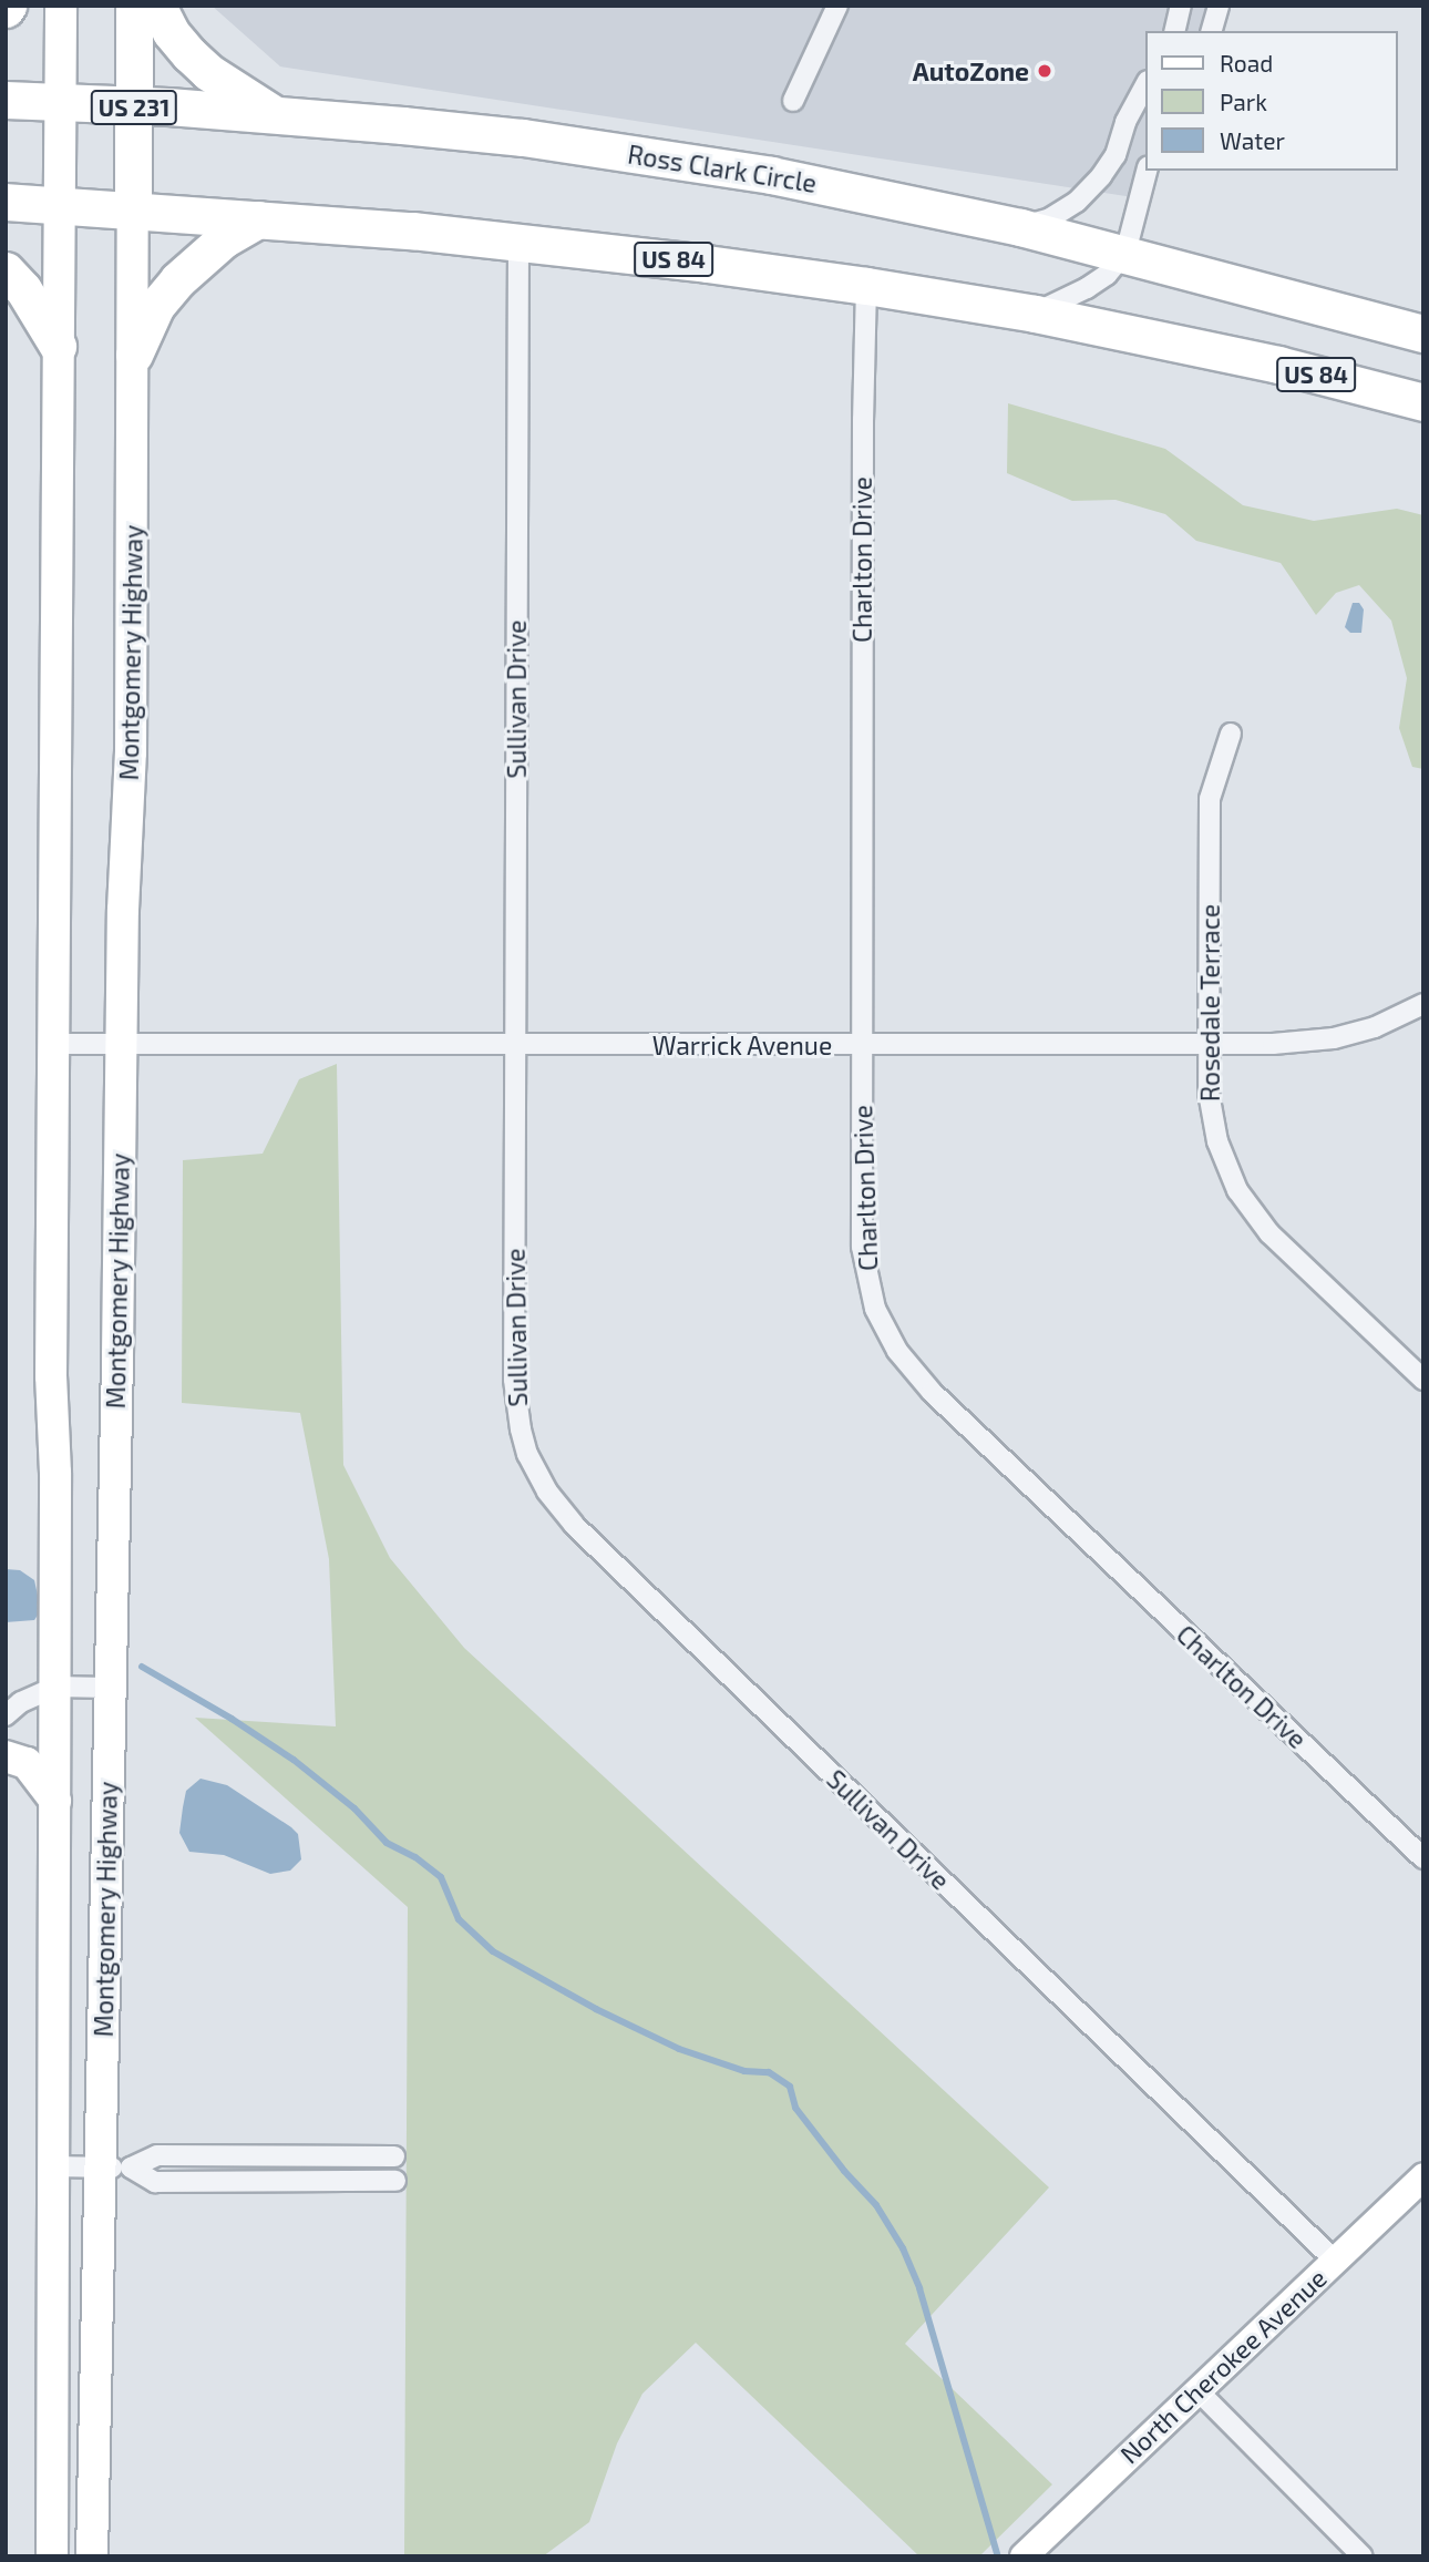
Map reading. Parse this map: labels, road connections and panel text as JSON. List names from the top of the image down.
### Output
{
  "streets": {
    "highway": [
      "US 231",
      "Ross Clark Circle",
      "US 84",
      "Montgomery Highway"
    ],
    "street": [
      "Charlton Drive",
      "Sullivan Drive",
      "Rosedale Terrace",
      "Warrick Avenue",
      "North Cherokee Avenue"
    ]
  },
  "crossings": [
    ["Ross Clark Circle", "Montgomery Highway"],
    ["US 84", "Charlton Drive"],
    ["US 84", "Montgomery Highway"],
    ["US 84", "Sullivan Drive"],
    ["Charlton Drive", "Warrick Avenue"],
    ["Montgomery Highway", "Warrick Avenue"],
    ["Sullivan Drive", "Warrick Avenue"],
    ["Sullivan Drive", "North Cherokee Avenue"],
    ["Rosedale Terrace", "Warrick Avenue"]
  ],
  "places": ["AutoZone"],
  "legend": ["Road", "Park", "Water"]
}
